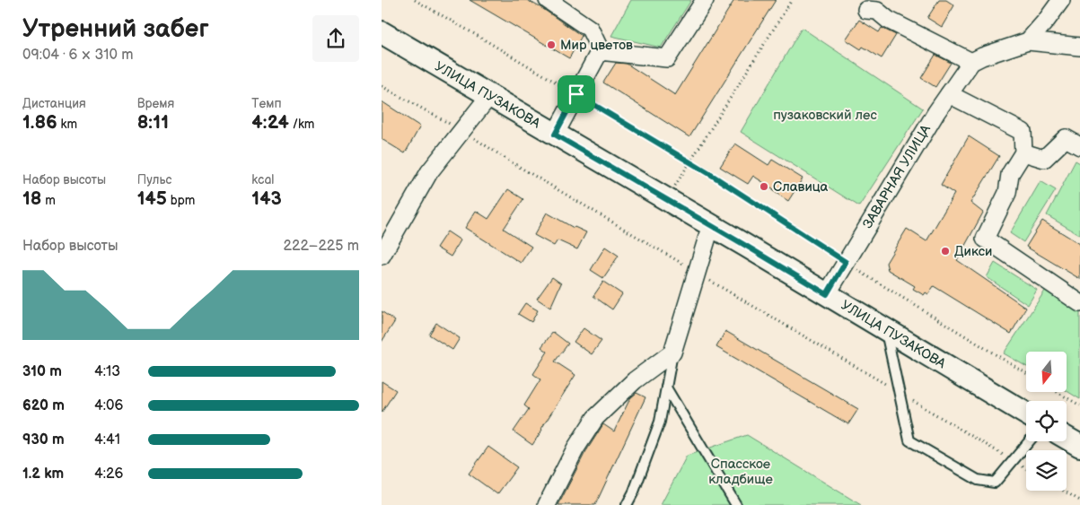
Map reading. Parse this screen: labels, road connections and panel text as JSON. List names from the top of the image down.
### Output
{
  "streets": {
    "street": ["УЛИЦА ПУЗАКОВА", "ЗАВАРНАЯ УЛИЦА"]
  },
  "crossings": [
    ["УЛИЦА ПУЗАКОВА", "ЗАВАРНАЯ УЛИЦА"]
  ],
  "parks": ["пузаковский лес", "Спасское кладбище"],
  "places": ["Мир цветов", "Славица", "Дикси"],
  "north": "bottom",
  "page": {
    "heading": ["Утренний забег", "09:04 · 6 × 310 m"],
    "stats": [
      ["Дистанция", "1.86 km"],
      ["Время", "8:11"],
      ["Темп", "4:24 /km"],
      ["Набор высоты", "18 m"],
      ["Пульс", "145 bpm"],
      ["kcal", "143"]
    ],
    "chart": ["Набор высоты", "222–225 m"],
    "list": [
      {
        "name": "310 m",
        "note": "4:13"
      },
      {
        "name": "620 m",
        "note": "4:06"
      },
      {
        "name": "930 m",
        "note": "4:41"
      },
      {
        "name": "1.2 km",
        "note": "4:26"
      }
    ]
  }
}
